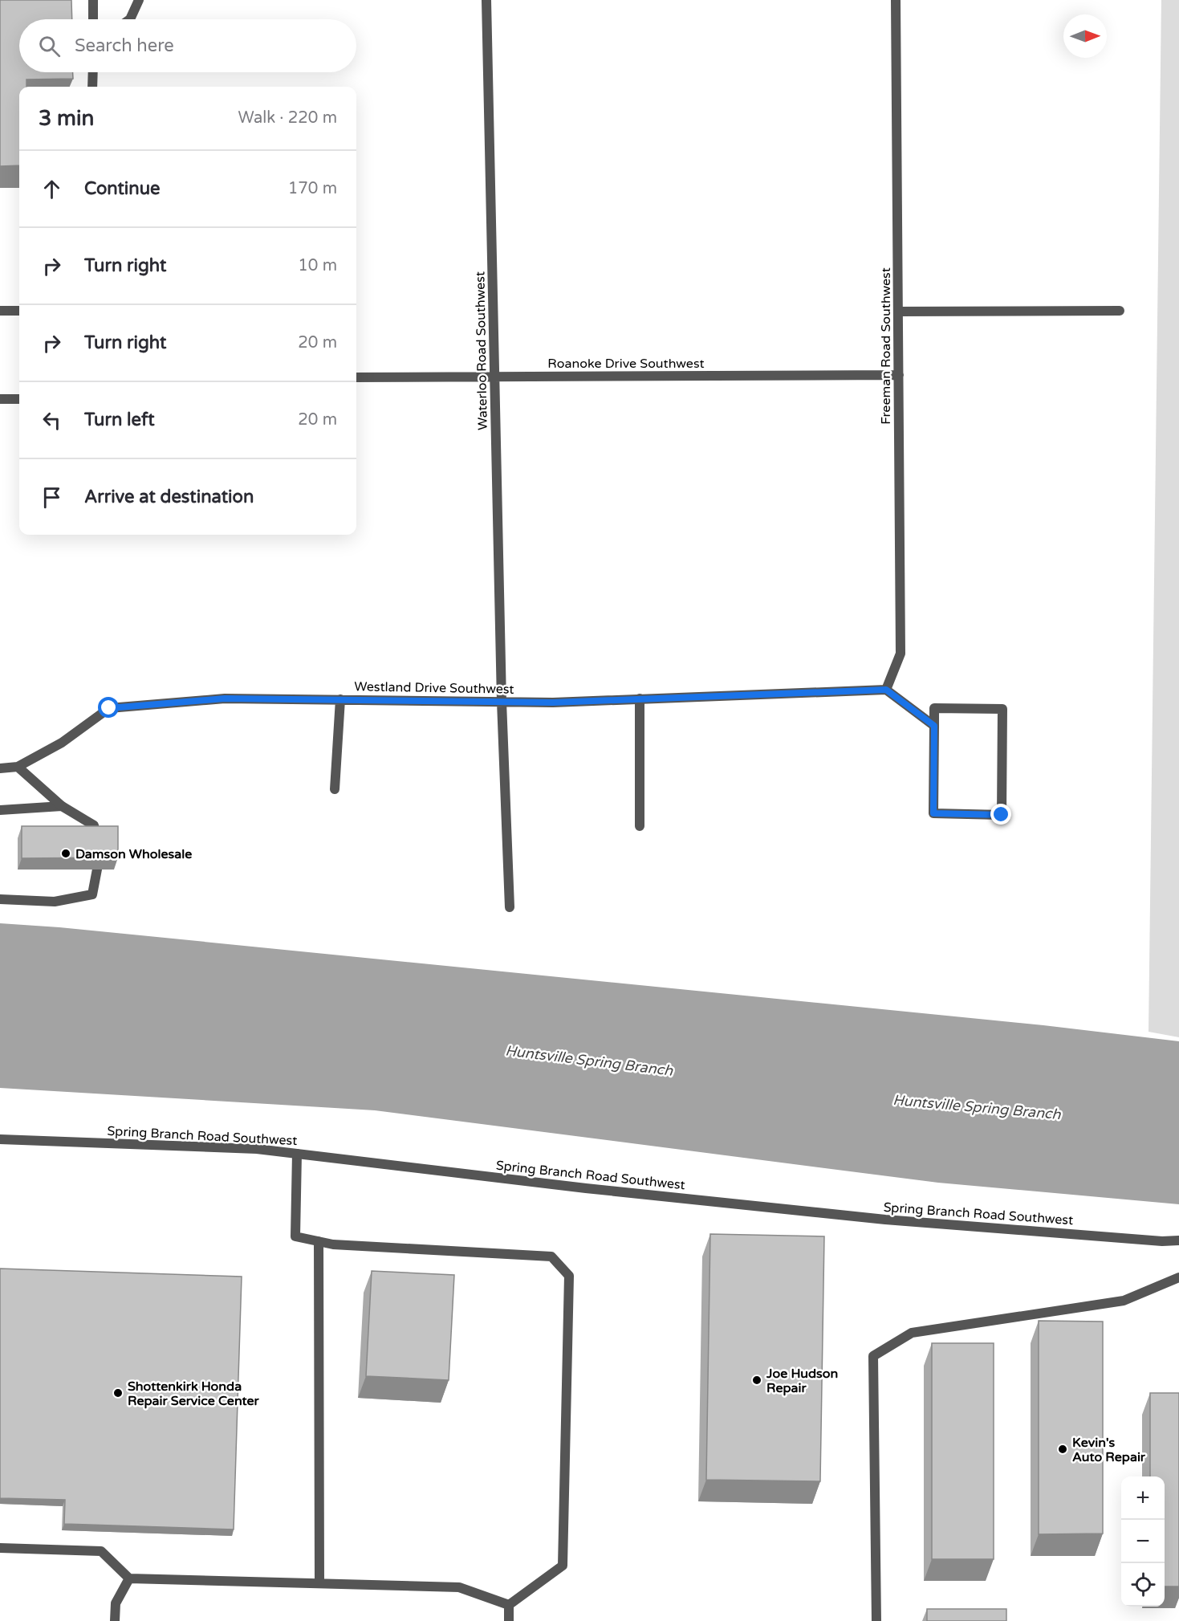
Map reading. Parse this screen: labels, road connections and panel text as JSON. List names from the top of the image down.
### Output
{
  "streets": {
    "street": [
      "Freeman Road Southwest",
      "Waterloo Road Southwest",
      "Roanoke Drive Southwest",
      "Westland Drive Southwest",
      "Spring Branch Road Southwest"
    ]
  },
  "crossings": [
    ["Freeman Road Southwest", "Roanoke Drive Southwest"],
    ["Freeman Road Southwest", "Westland Drive Southwest"],
    ["Waterloo Road Southwest", "Roanoke Drive Southwest"],
    ["Waterloo Road Southwest", "Westland Drive Southwest"]
  ],
  "water": ["Huntsville Spring Branch"],
  "places": [
    "Damson Wholesale",
    "Joe Hudson Repair",
    "Shottenkirk Honda Repair Service Center",
    "Kevin's Auto Repair"
  ],
  "north": "right",
  "page": {
    "search": "Search here",
    "heading": ["3 min", "Walk · 220 m"],
    "list": [
      ["Continue", "170 m"],
      ["Turn right", "10 m"],
      ["Turn right", "20 m"],
      ["Turn left", "20 m"],
      "Arrive at destination"
    ],
    "map_buttons": ["+", "−"]
  }
}
